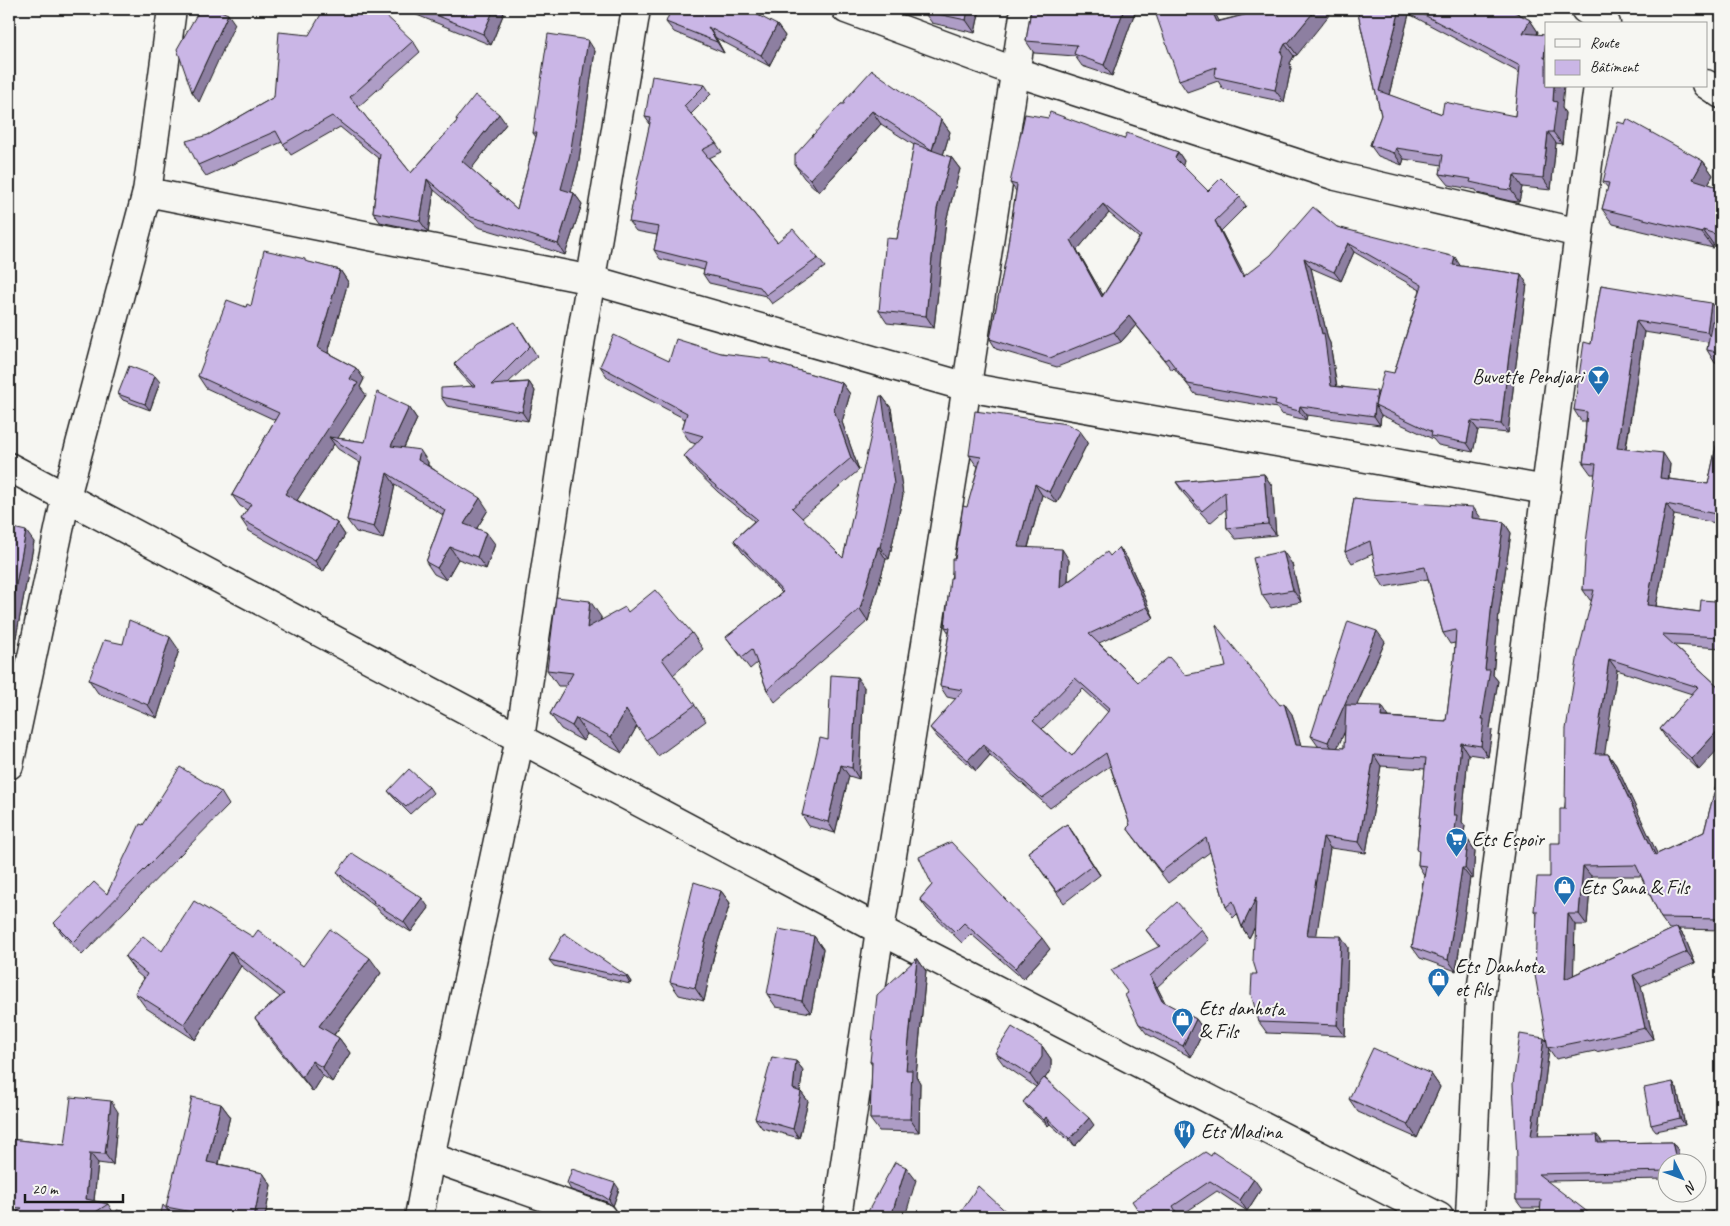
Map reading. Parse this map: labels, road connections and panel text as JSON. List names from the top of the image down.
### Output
{
  "places": {
    "bar": ["Buvette Pendjari"],
    "supermarket": ["Ets Espoir"],
    "shop": ["Ets Sana & Fils", "Ets Danhota et fils", "Ets danhota & Fils"],
    "restaurant": ["Ets Madina"]
  },
  "legend": ["Route", "Bâtiment"],
  "scale_bar": "20 m",
  "north": "bottom right"
}
